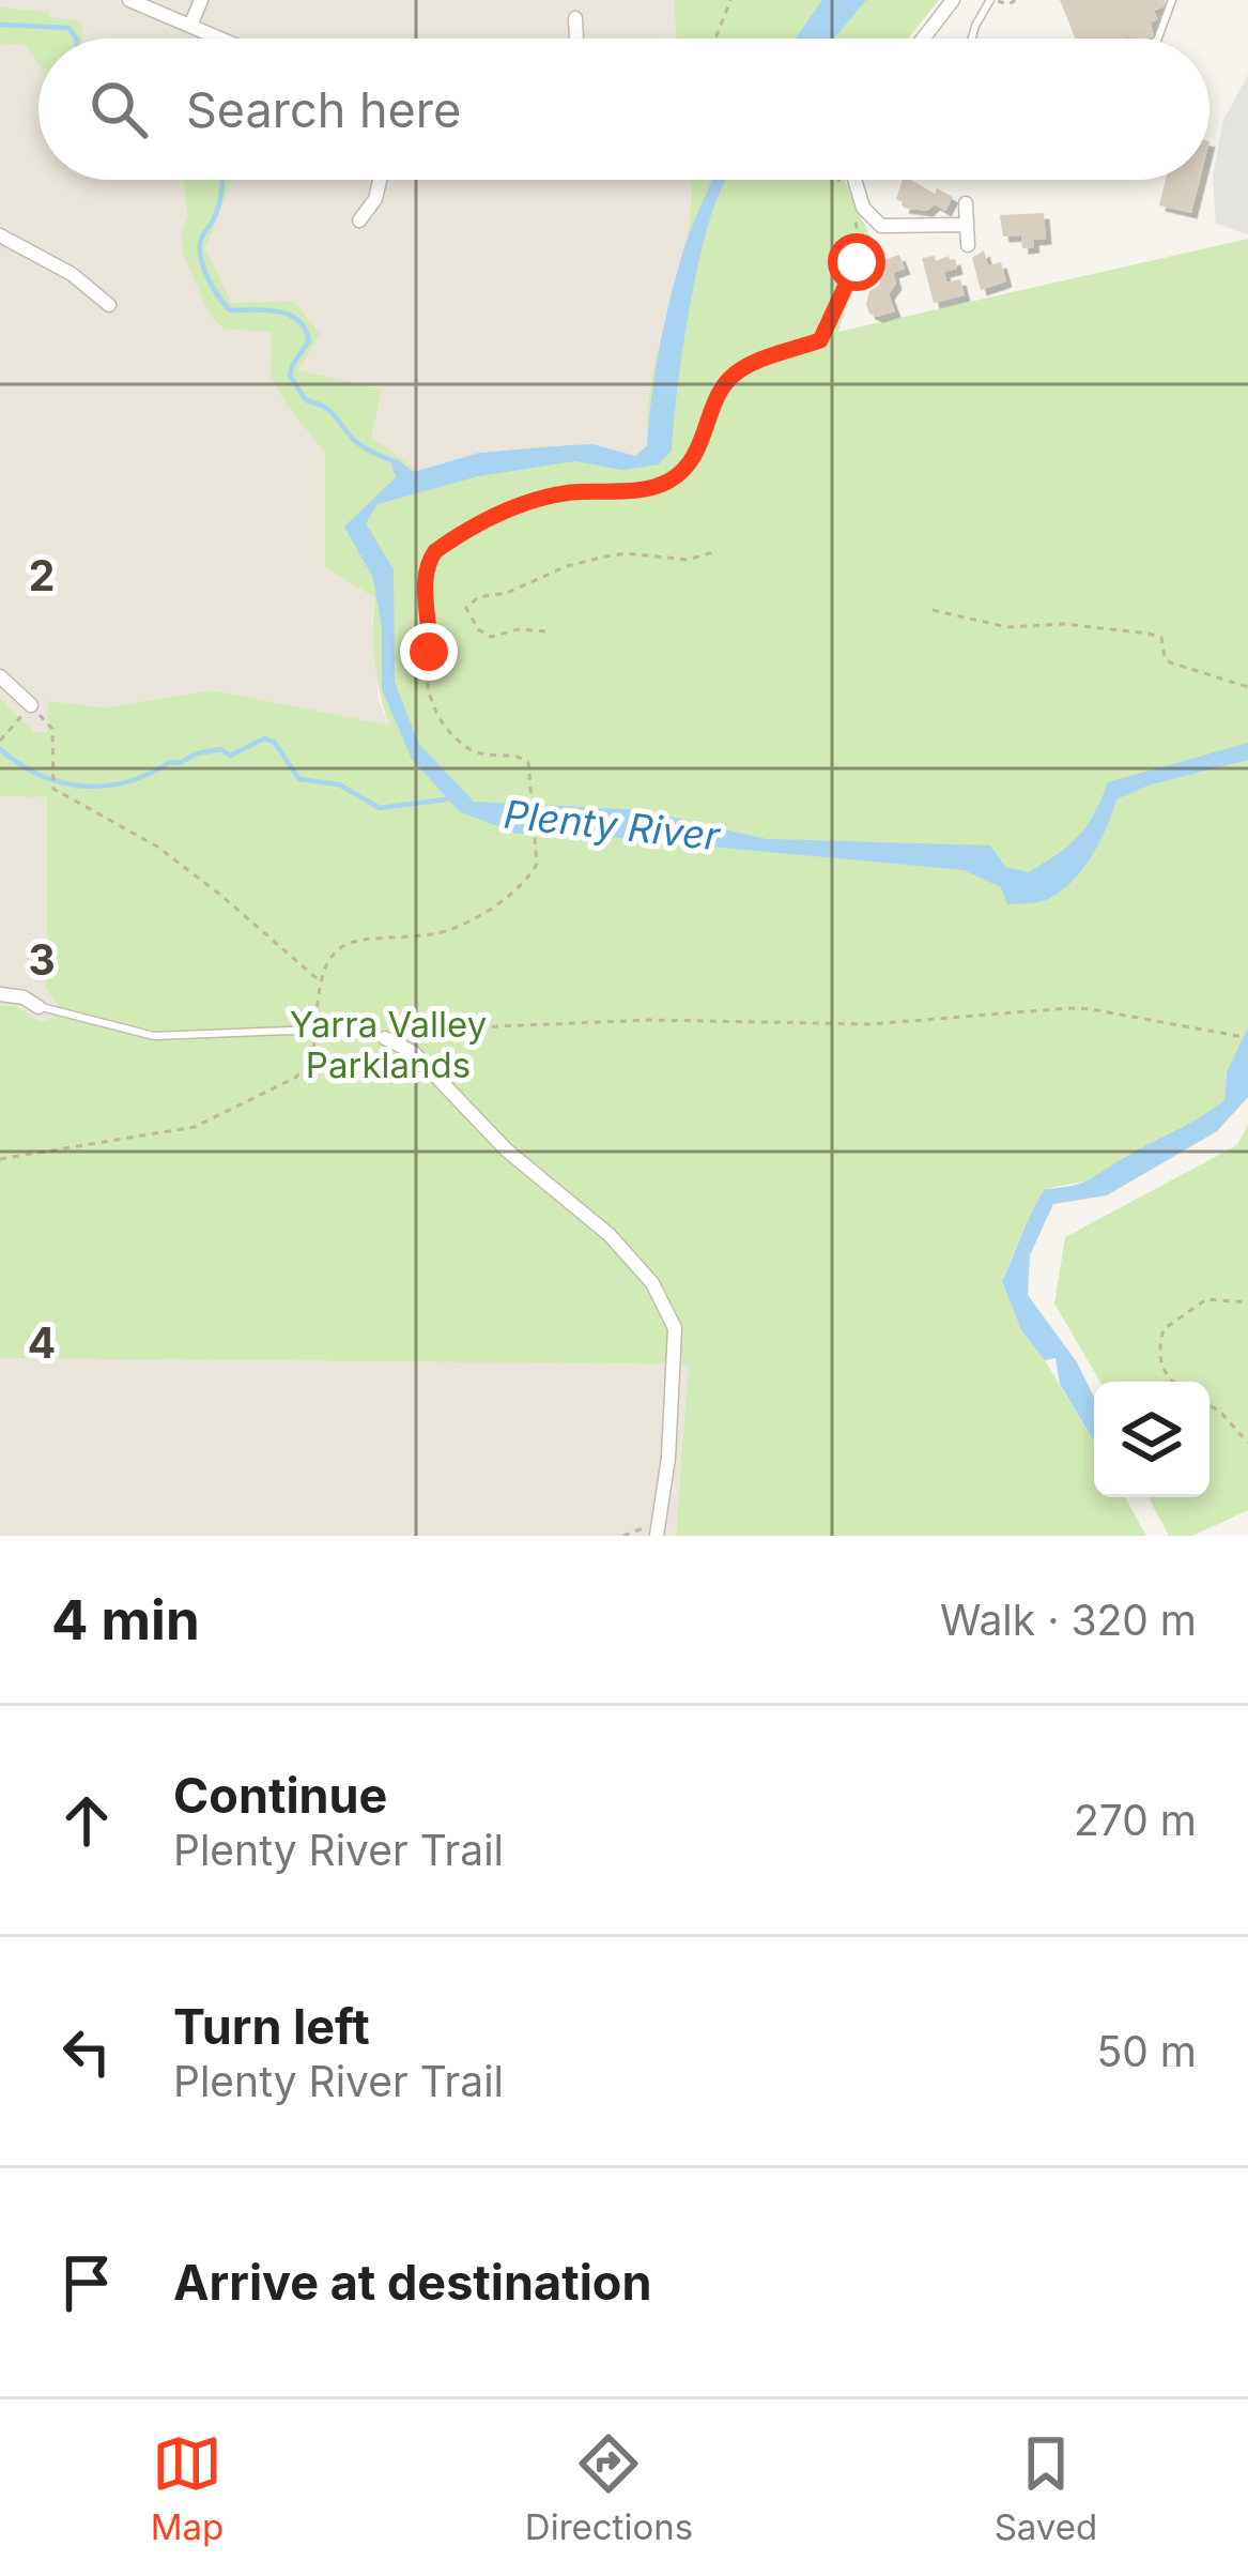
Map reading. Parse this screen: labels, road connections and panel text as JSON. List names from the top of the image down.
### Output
{
  "water": ["Plenty River"],
  "parks": ["Yarra Valley Parklands"],
  "page": {
    "search": "Search here",
    "heading": ["4 min", "Walk · 320 m"],
    "list": [
      ["Continue", "Plenty River Trail", "270 m"],
      ["Turn left", "Plenty River Trail", "50 m"],
      "Arrive at destination"
    ],
    "nav": ["Map", "Directions", "Saved"]
  },
  "grid": {
    "rows": ["2", "3", "4"]
  }
}
